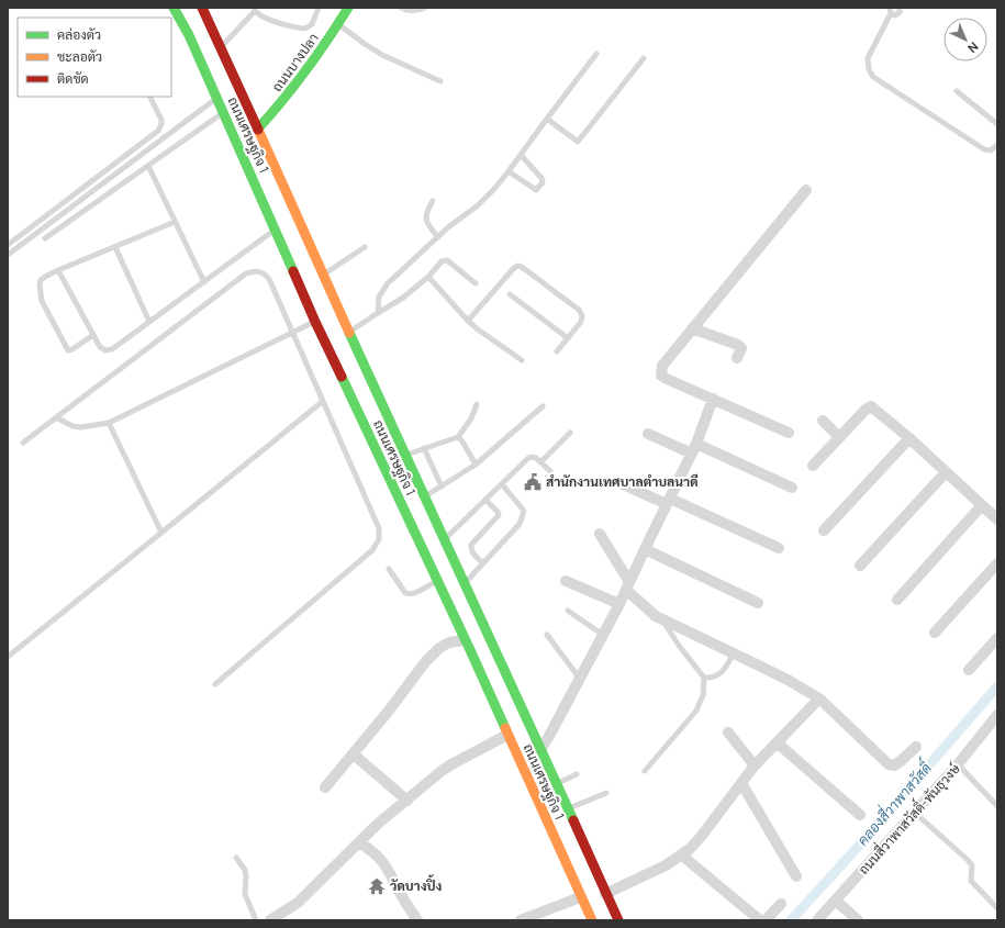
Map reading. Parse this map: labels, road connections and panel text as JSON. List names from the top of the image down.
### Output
{
  "streets": {
    "main road": ["ถนนบางปลา", "ถนนเศรษฐกิจ 1"],
    "street": ["ถนนสี่วาพาสวัสดิ์-พันธุวงษ์"]
  },
  "crossings": [
    ["ถนนบางปลา", "ถนนเศรษฐกิจ 1"]
  ],
  "water": ["คลองสี่วาพาสวัสดิ์"],
  "places": {
    "public building": ["สำนักงานเทศบาลตำบลนาดี"],
    "temple": ["วัดบางปิ้ง"]
  },
  "legend": ["คล่องตัว", "ชะลอตัว", "ติดขัด"],
  "north": "bottom right"
}
